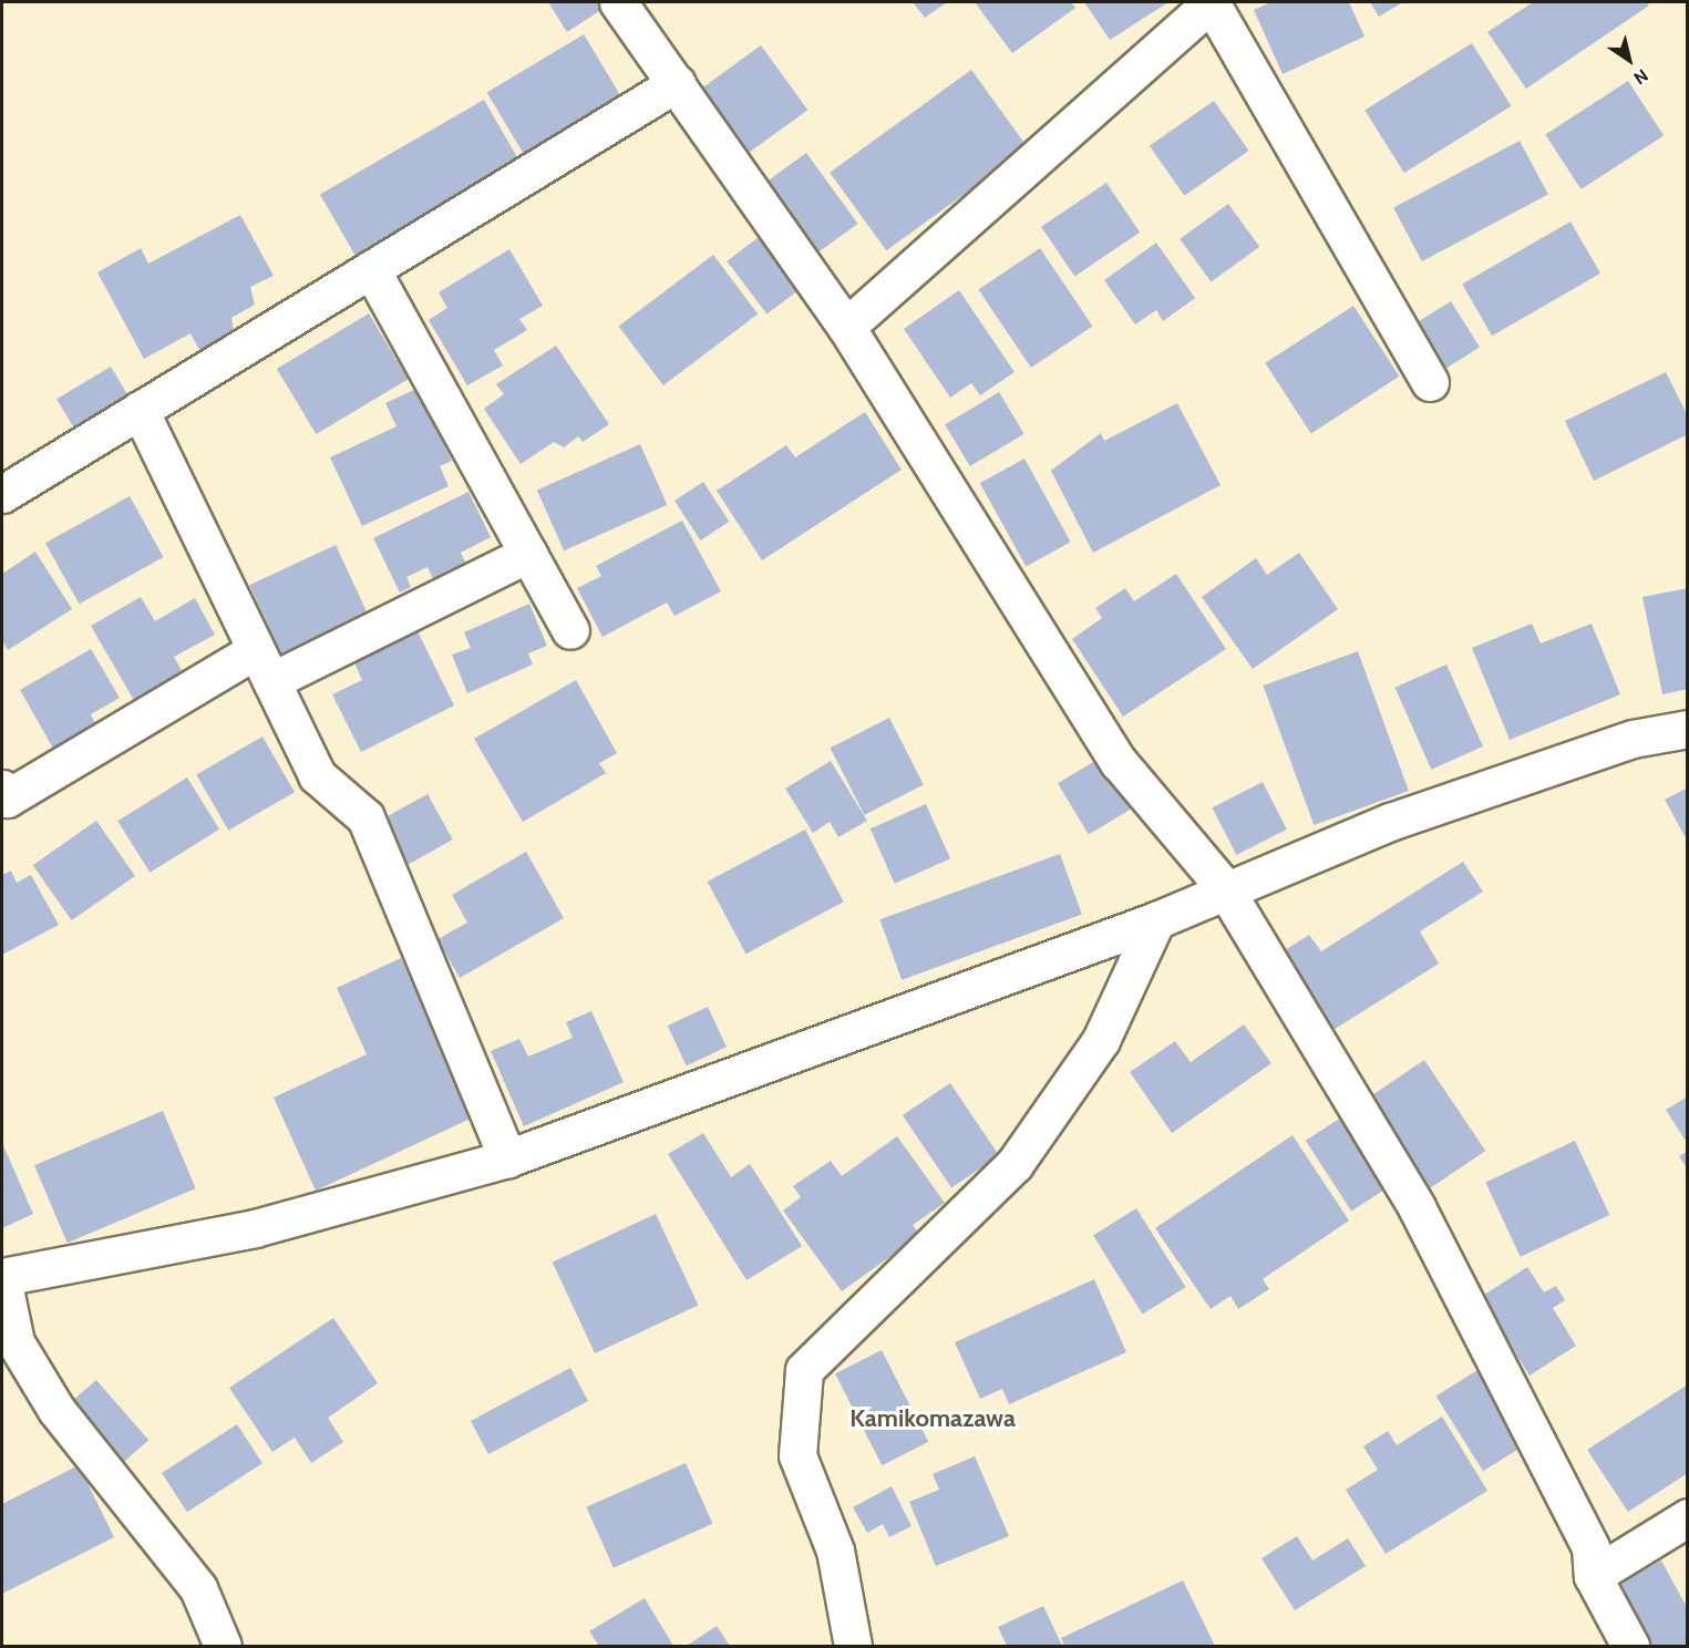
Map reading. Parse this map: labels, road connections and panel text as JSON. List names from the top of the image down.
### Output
{
  "districts": ["Kamikomazawa"],
  "north": "bottom right"
}
